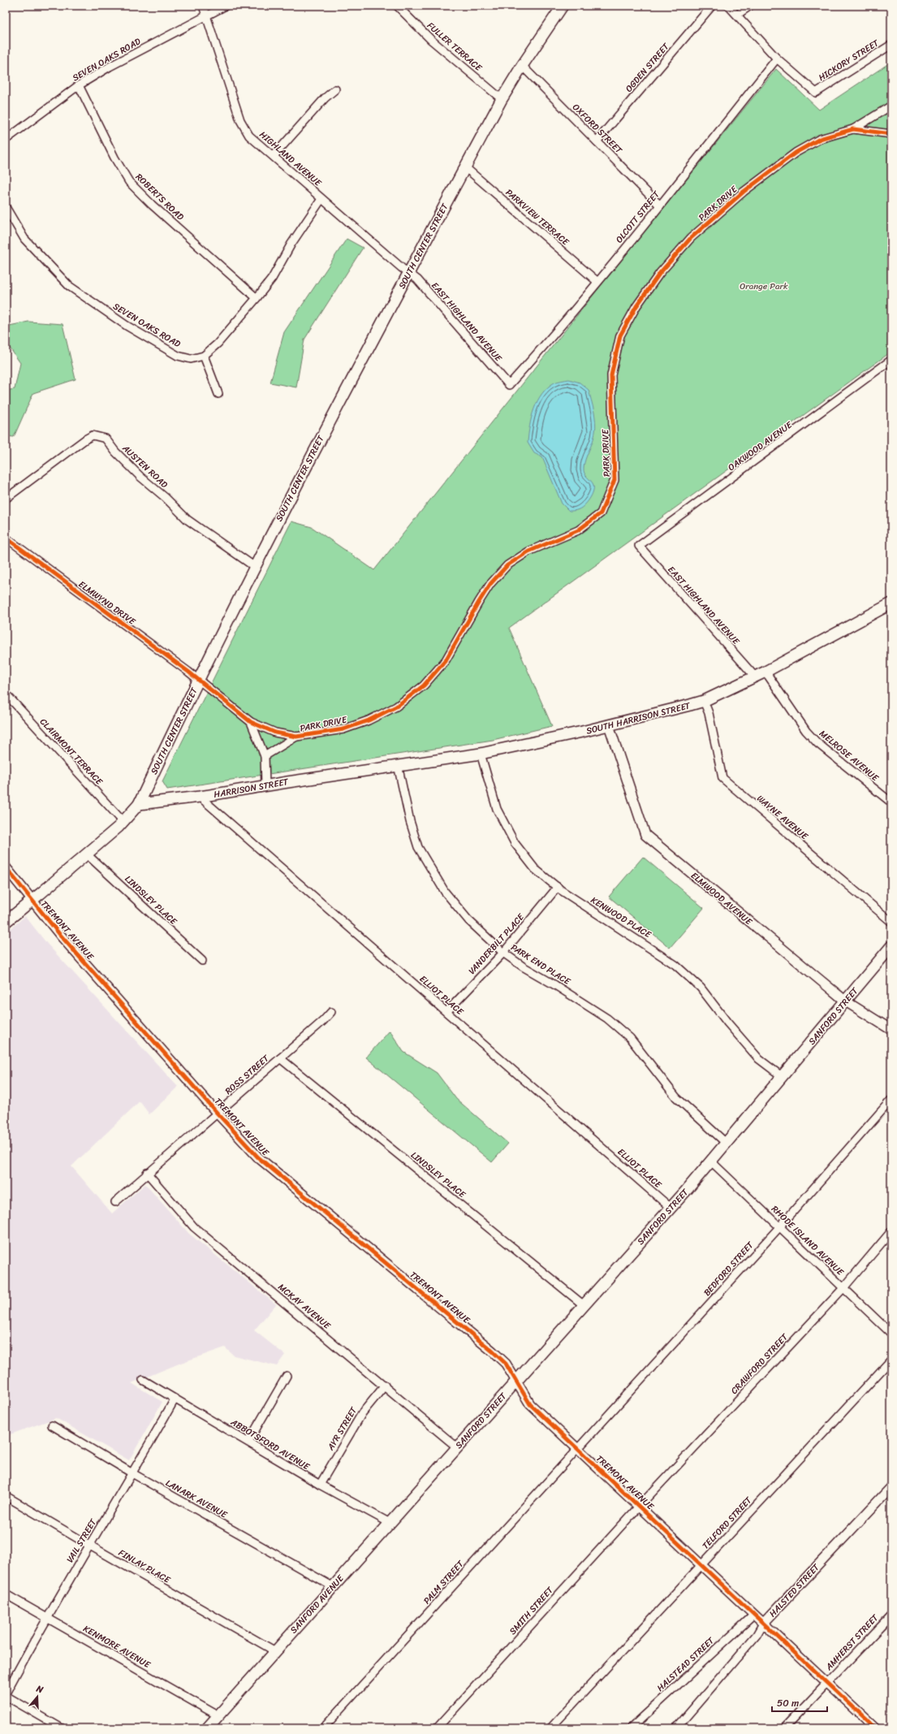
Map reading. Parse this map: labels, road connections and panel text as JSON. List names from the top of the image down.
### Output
{
  "streets": {
    "main road": [
      "SOUTH CENTER STREET",
      "SOUTH HARRISON STREET",
      "HARRISON STREET",
      "SANFORD STREET",
      "SANFORD AVENUE"
    ],
    "street": [
      "FULLER TERRACE",
      "SEVEN OAKS ROAD",
      "HICKORY STREET",
      "OGDEN STREET",
      "OXFORD STREET",
      "HIGHLAND AVENUE",
      "ROBERTS ROAD",
      "PARK DRIVE",
      "PARKVIEW TERRACE",
      "OLCOTT STREET",
      "EAST HIGHLAND AVENUE",
      "OAKWOOD AVENUE",
      "AUSTEN ROAD",
      "ELMWYND DRIVE",
      "CLAIRMONT TERRACE",
      "MELROSE AVENUE",
      "WAYNE AVENUE",
      "ELMWOOD AVENUE",
      "LINDSLEY PLACE",
      "KENWOOD PLACE",
      "TREMONT AVENUE",
      "VANDERBILT PLACE",
      "PARK END PLACE",
      "ELLIOT PLACE",
      "ROSS STREET",
      "RHODE ISLAND AVENUE",
      "BEDFORD STREET",
      "MCKAY AVENUE",
      "CRAWFORD STREET",
      "AYR STREET",
      "ABBOTSFORD AVENUE",
      "LANARK AVENUE",
      "TELFORD STREET",
      "VAIL STREET",
      "FINLAY PLACE",
      "PALM STREET",
      "HALSTED STREET",
      "SMITH STREET",
      "AMHERST STREET",
      "KENMORE AVENUE",
      "HALSTEAD STREET"
    ]
  },
  "crossings": [
    ["FULLER TERRACE", "SOUTH CENTER STREET"],
    ["SEVEN OAKS ROAD", "HIGHLAND AVENUE"],
    ["SEVEN OAKS ROAD", "ROBERTS ROAD"],
    ["HICKORY STREET", "OLCOTT STREET"],
    ["OGDEN STREET", "OXFORD STREET"],
    ["OXFORD STREET", "OLCOTT STREET"],
    ["OXFORD STREET", "SOUTH CENTER STREET"],
    ["HIGHLAND AVENUE", "SOUTH CENTER STREET"],
    ["HIGHLAND AVENUE", "EAST HIGHLAND AVENUE"],
    ["PARK DRIVE", "SOUTH CENTER STREET"],
    ["PARK DRIVE", "ELMWYND DRIVE"],
    ["PARKVIEW TERRACE", "OLCOTT STREET"],
    ["PARKVIEW TERRACE", "SOUTH CENTER STREET"],
    ["OLCOTT STREET", "EAST HIGHLAND AVENUE"],
    ["SOUTH CENTER STREET", "EAST HIGHLAND AVENUE"],
    ["SOUTH CENTER STREET", "AUSTEN ROAD"],
    ["SOUTH CENTER STREET", "ELMWYND DRIVE"],
    ["SOUTH CENTER STREET", "CLAIRMONT TERRACE"],
    ["SOUTH CENTER STREET", "HARRISON STREET"],
    ["SOUTH CENTER STREET", "LINDSLEY PLACE"],
    ["SOUTH CENTER STREET", "TREMONT AVENUE"],
    ["EAST HIGHLAND AVENUE", "OAKWOOD AVENUE"],
    ["EAST HIGHLAND AVENUE", "SOUTH HARRISON STREET"],
    ["SOUTH HARRISON STREET", "MELROSE AVENUE"],
    ["SOUTH HARRISON STREET", "HARRISON STREET"],
    ["SOUTH HARRISON STREET", "WAYNE AVENUE"],
    ["SOUTH HARRISON STREET", "ELMWOOD AVENUE"],
    ["SOUTH HARRISON STREET", "KENWOOD PLACE"],
    ["SOUTH HARRISON STREET", "PARK END PLACE"],
    ["HARRISON STREET", "ELLIOT PLACE"],
    ["ELMWOOD AVENUE", "SANFORD STREET"],
    ["LINDSLEY PLACE", "SANFORD STREET"],
    ["LINDSLEY PLACE", "ROSS STREET"],
    ["KENWOOD PLACE", "VANDERBILT PLACE"],
    ["KENWOOD PLACE", "SANFORD STREET"],
    ["TREMONT AVENUE", "SANFORD STREET"],
    ["TREMONT AVENUE", "ROSS STREET"],
    ["TREMONT AVENUE", "BEDFORD STREET"],
    ["TREMONT AVENUE", "CRAWFORD STREET"],
    ["TREMONT AVENUE", "TELFORD STREET"],
    ["TREMONT AVENUE", "PALM STREET"],
    ["TREMONT AVENUE", "HALSTED STREET"],
    ["TREMONT AVENUE", "SMITH STREET"],
    ["TREMONT AVENUE", "AMHERST STREET"],
    ["TREMONT AVENUE", "HALSTEAD STREET"],
    ["VANDERBILT PLACE", "PARK END PLACE"],
    ["VANDERBILT PLACE", "ELLIOT PLACE"],
    ["PARK END PLACE", "SANFORD STREET"],
    ["ELLIOT PLACE", "SANFORD STREET"],
    ["SANFORD STREET", "RHODE ISLAND AVENUE"],
    ["SANFORD STREET", "MCKAY AVENUE"],
    ["SANFORD STREET", "SANFORD AVENUE"],
    ["ROSS STREET", "MCKAY AVENUE"],
    ["RHODE ISLAND AVENUE", "BEDFORD STREET"],
    ["RHODE ISLAND AVENUE", "CRAWFORD STREET"],
    ["BEDFORD STREET", "PALM STREET"],
    ["MCKAY AVENUE", "AYR STREET"],
    ["CRAWFORD STREET", "SMITH STREET"],
    ["AYR STREET", "ABBOTSFORD AVENUE"],
    ["ABBOTSFORD AVENUE", "VAIL STREET"],
    ["ABBOTSFORD AVENUE", "SANFORD AVENUE"],
    ["LANARK AVENUE", "VAIL STREET"],
    ["LANARK AVENUE", "SANFORD AVENUE"],
    ["VAIL STREET", "FINLAY PLACE"],
    ["VAIL STREET", "KENMORE AVENUE"],
    ["FINLAY PLACE", "SANFORD AVENUE"],
    ["SANFORD AVENUE", "KENMORE AVENUE"]
  ],
  "parks": ["Orange Park"],
  "scale_bar": "50 m",
  "north": "top"
}
